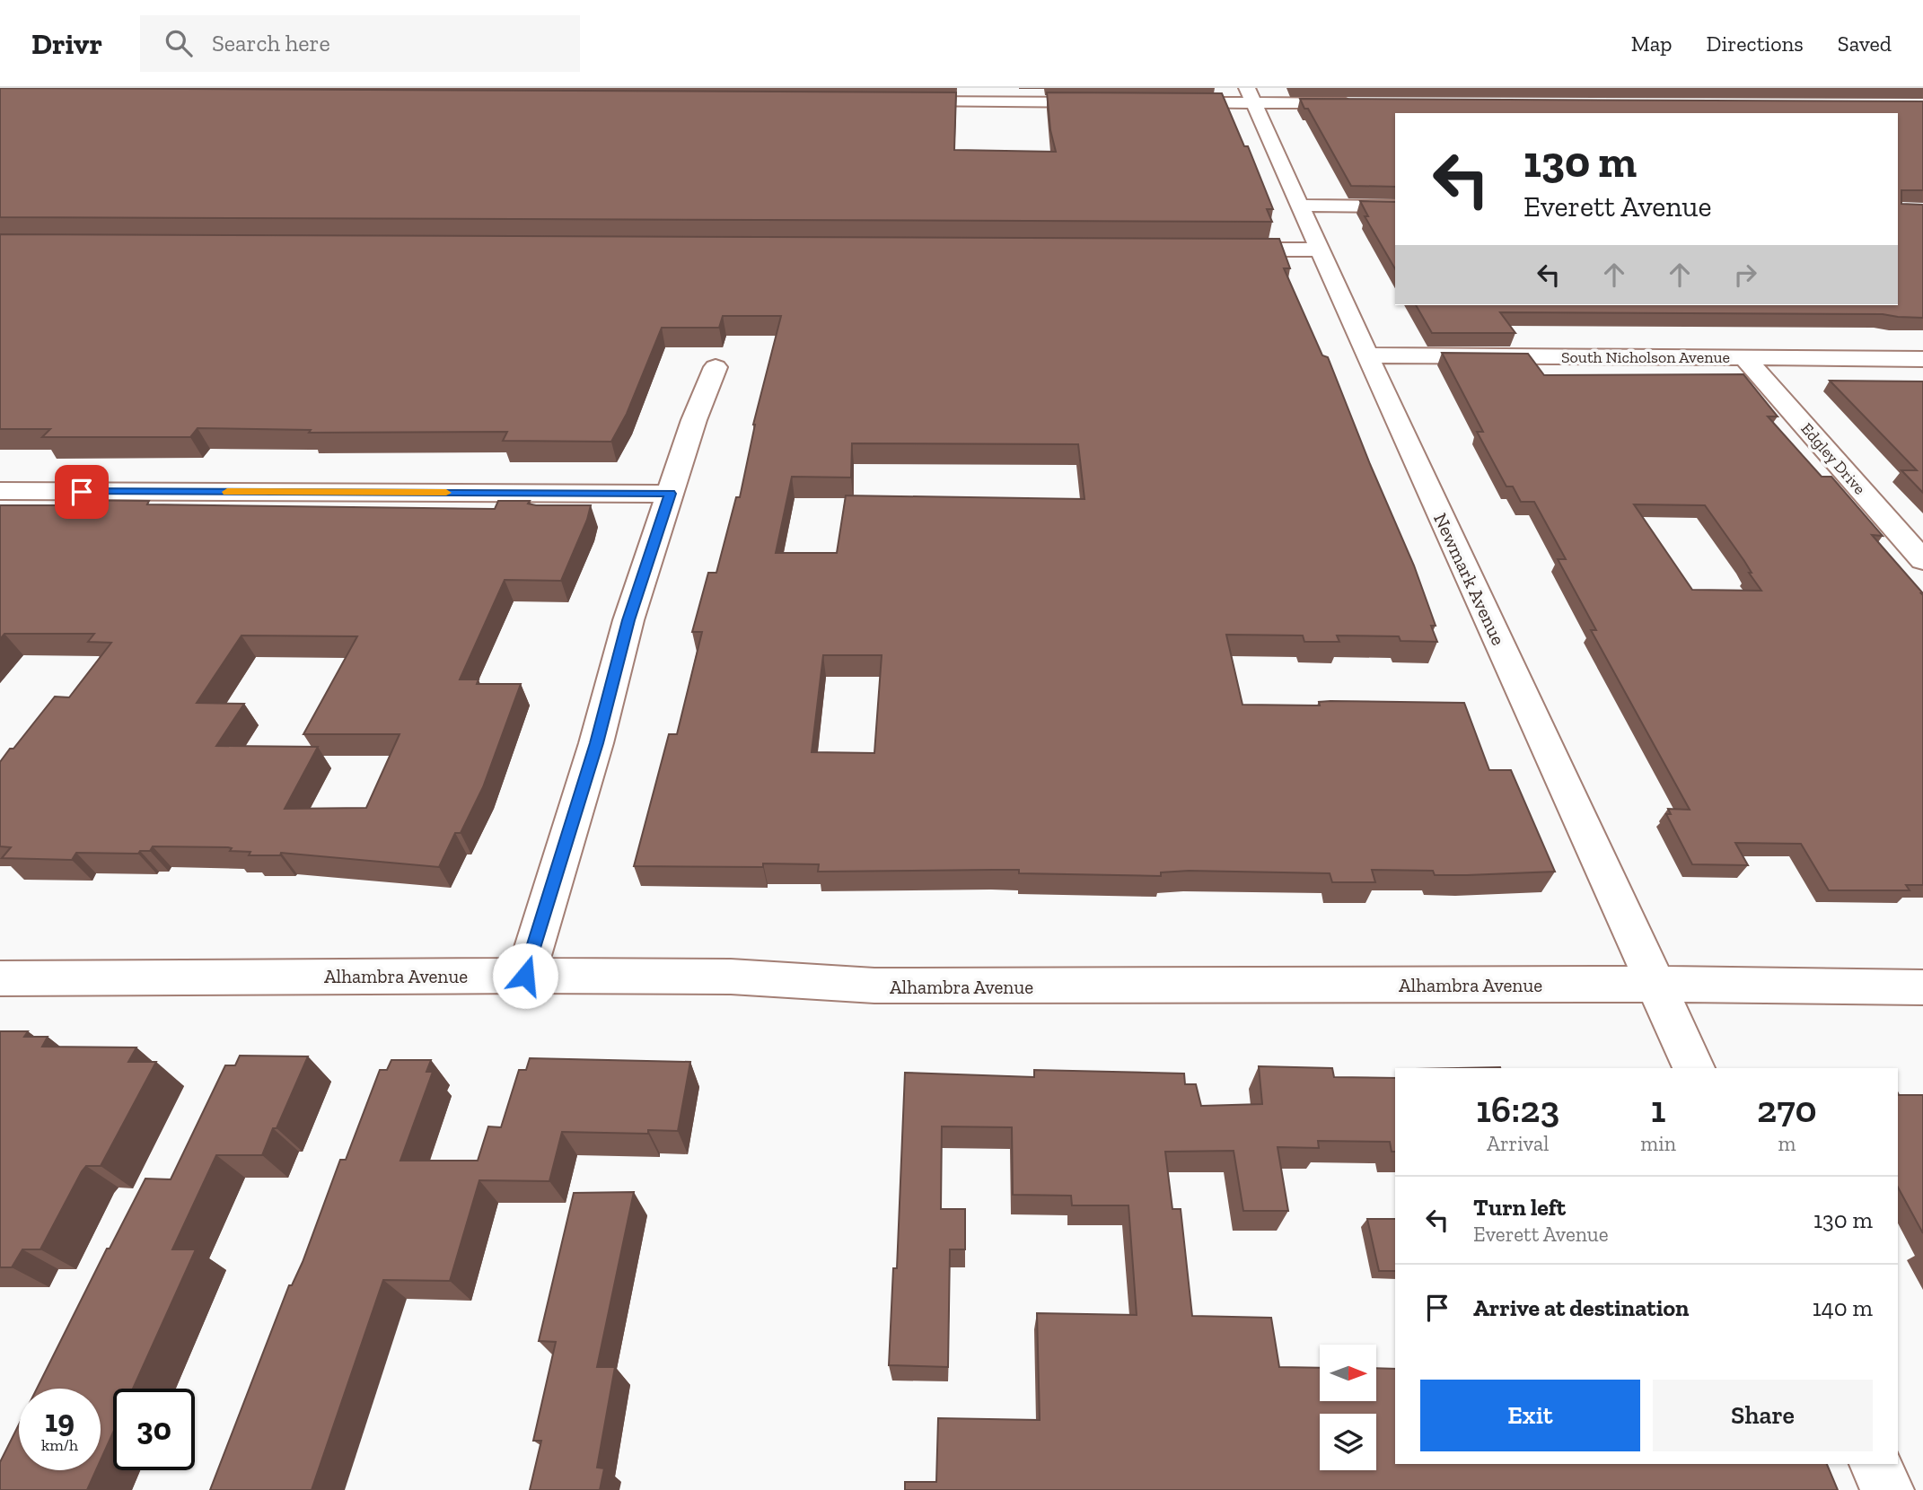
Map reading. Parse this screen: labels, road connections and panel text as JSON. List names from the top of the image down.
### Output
{
  "streets": {
    "street": [
      "South Nicholson Avenue",
      "Edgley Drive",
      "Newmark Avenue",
      "Alhambra Avenue"
    ]
  },
  "crossings": [
    ["South Nicholson Avenue", "Edgley Drive"],
    ["South Nicholson Avenue", "Newmark Avenue"],
    ["Newmark Avenue", "Alhambra Avenue"]
  ],
  "north": "right",
  "page": {
    "header": "Drivr",
    "search": "Search here",
    "nav": ["Map", "Directions", "Saved"],
    "turn": ["130 m", "Everett Avenue"],
    "eta": [
      "16:23",
      "Arrival",
      "1",
      "min",
      "270",
      "m"
    ],
    "list": [
      {
        "name": "Turn left",
        "note": "Everett Avenue",
        "value": "130 m"
      },
      {
        "name": "Arrive at destination",
        "value": "140 m"
      }
    ],
    "buttons": ["Exit", "Share"],
    "speed": "19 km/h",
    "limit": "30"
  }
}
